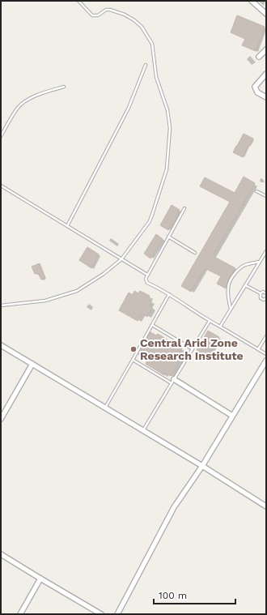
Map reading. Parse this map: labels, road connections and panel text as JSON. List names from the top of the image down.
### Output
{
  "places": ["Central Arid Zone Research Institute"],
  "scale_bar": "100 m"
}
